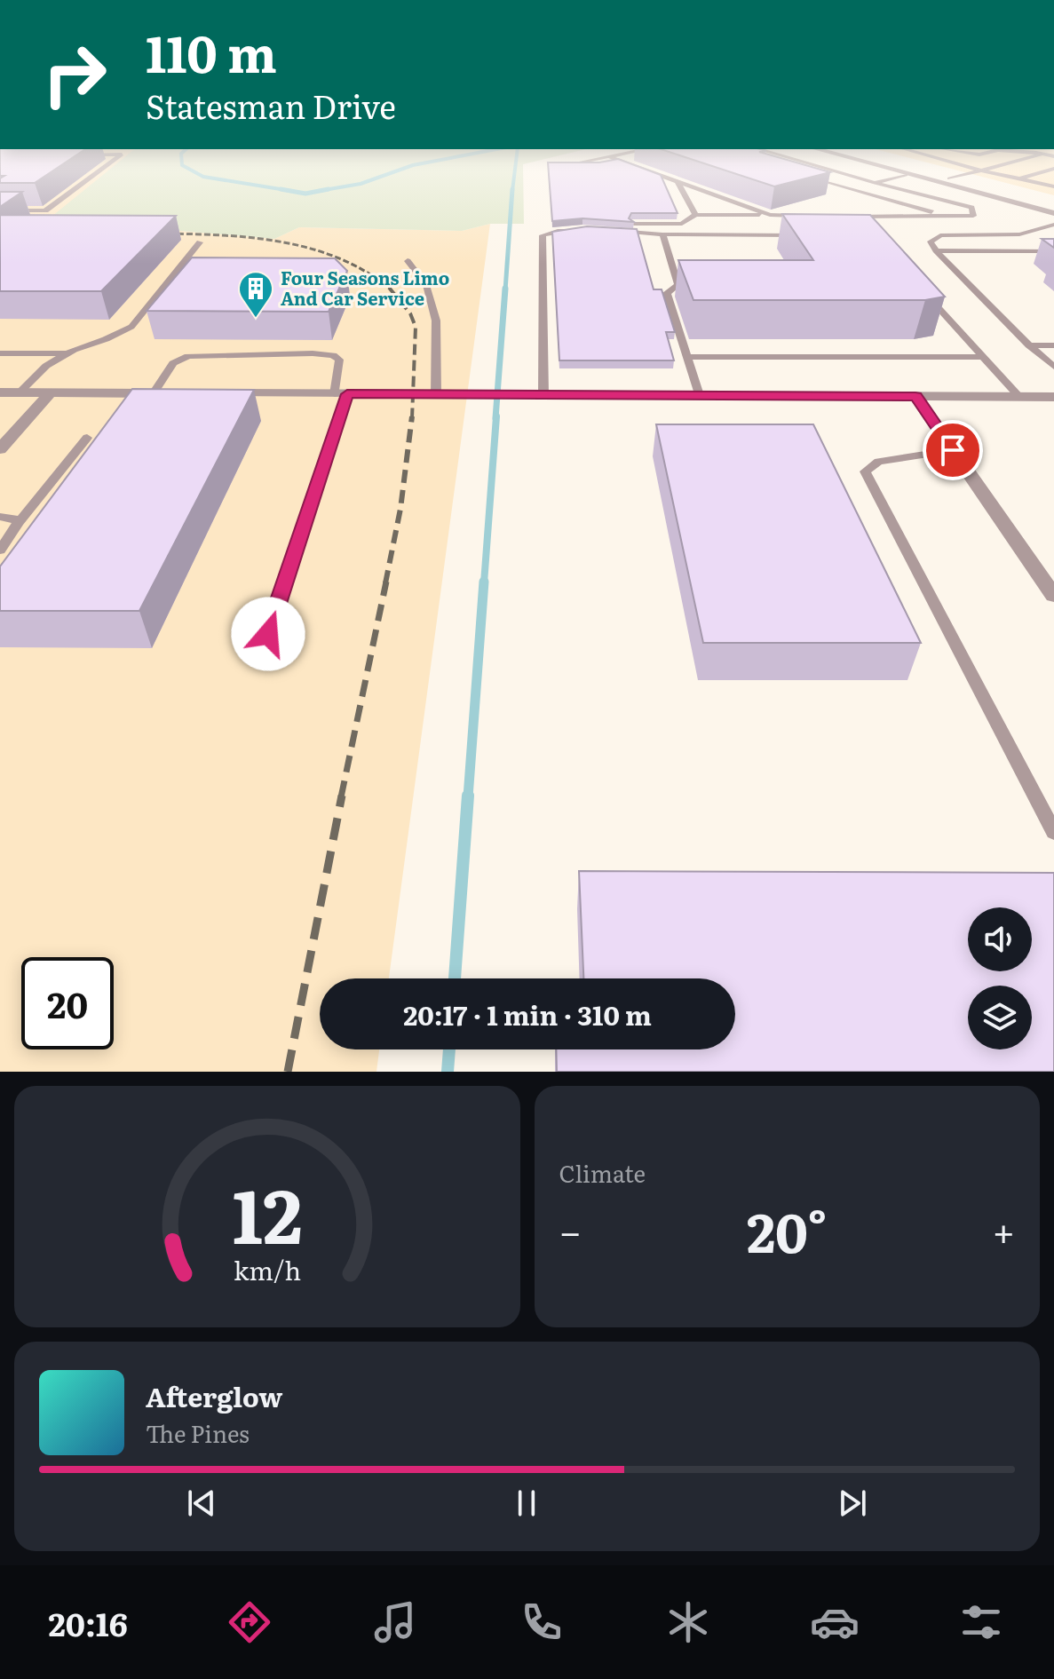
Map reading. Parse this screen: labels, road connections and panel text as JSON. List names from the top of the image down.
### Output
{
  "places": {
    "building": ["Four Seasons Limo And Car Service"]
  },
  "page": {
    "turn": ["110 m", "Statesman Drive"],
    "limit": "20",
    "trip": "20:17 · 1 min · 310 m",
    "tile": "Climate",
    "heat": ["−", "20°", "+"],
    "song": ["Afterglow", "The Pines"],
    "tabs": "20:16",
    "gauge": ["12", "km/h"]
  }
}
